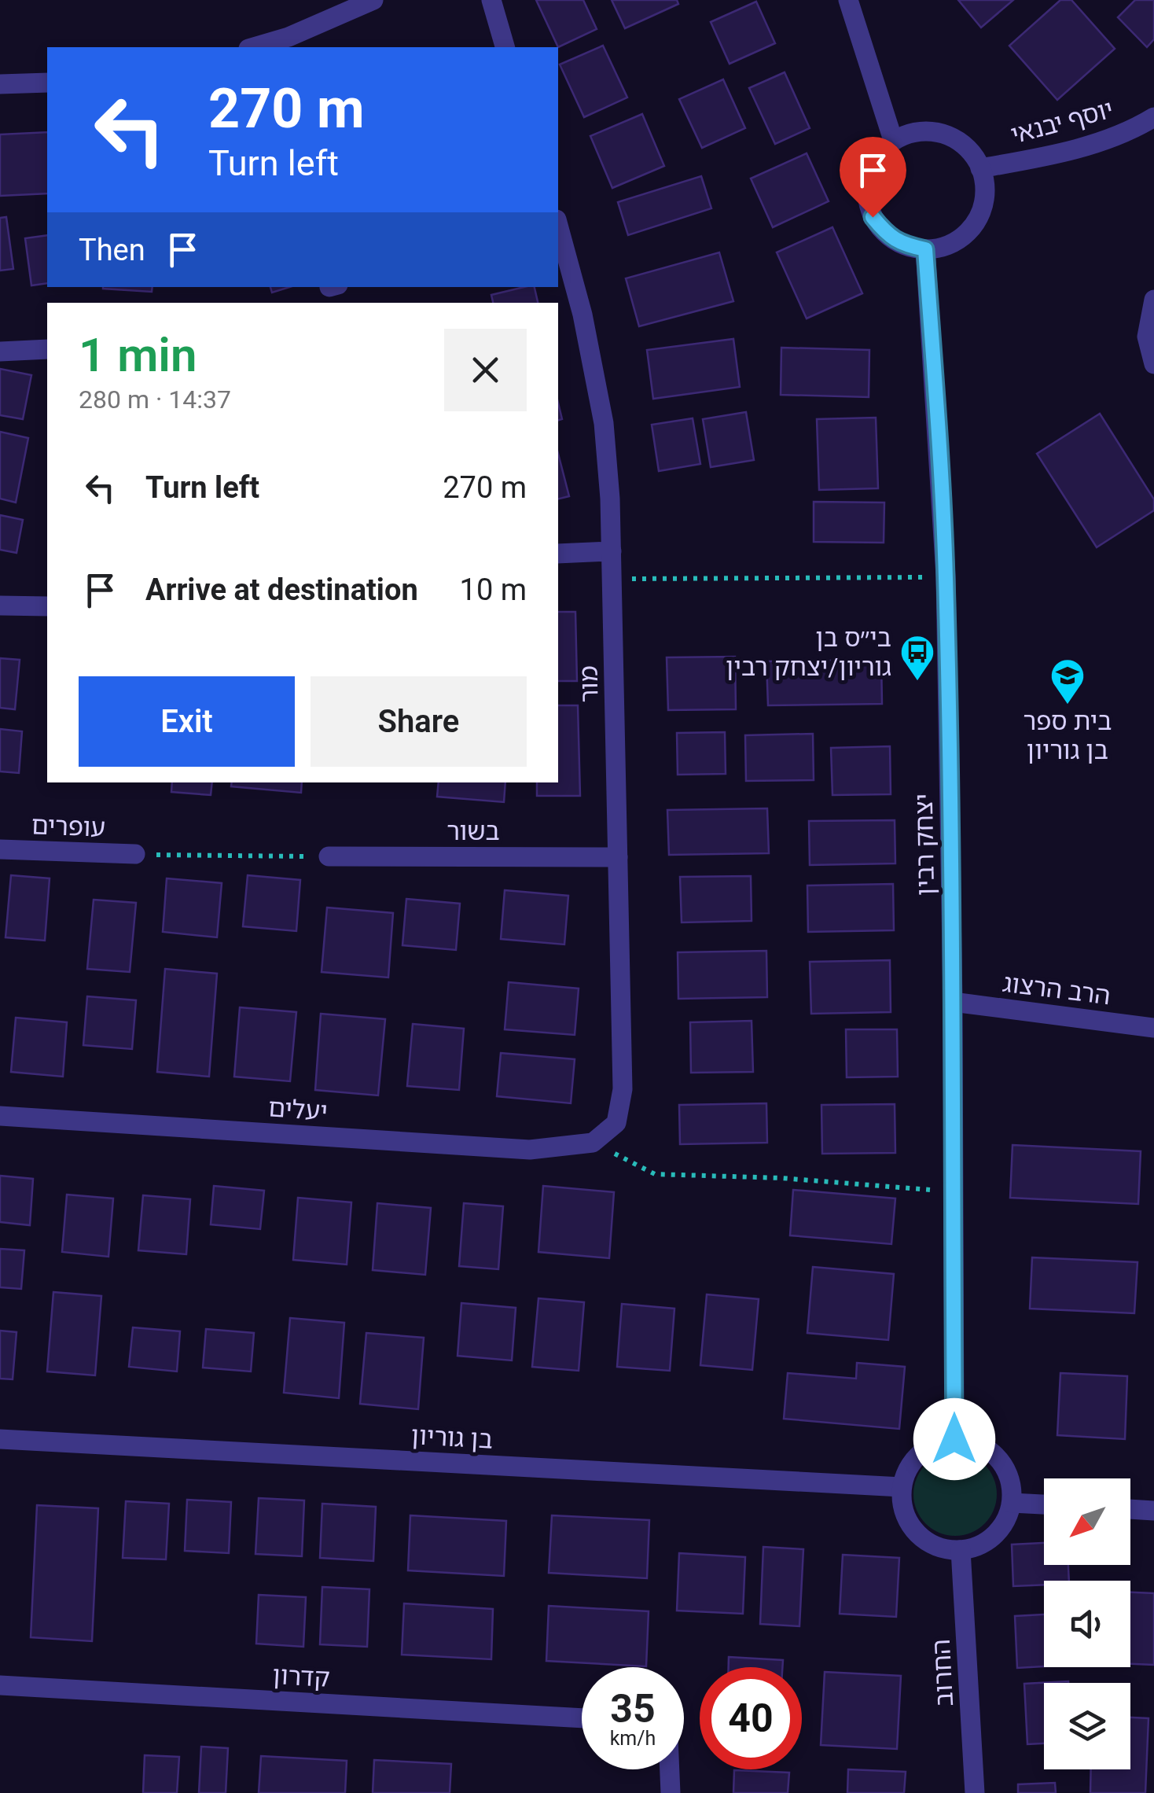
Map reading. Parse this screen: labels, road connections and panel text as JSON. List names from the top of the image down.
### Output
{
  "streets": {
    "street": [
      "יוסף יבנאי",
      "מור",
      "עופרים",
      "בשור",
      "יצחק רבין",
      "הרב הרצוג",
      "יעלים",
      "בן גוריון",
      "החרוב",
      "קדרון"
    ]
  },
  "crossings": [
    ["יוסף יבנאי", "יצחק רבין"],
    ["מור", "בשור"],
    ["מור", "יעלים"],
    ["יצחק רבין", "הרב הרצוג"],
    ["יצחק רבין", "בן גוריון"],
    ["יצחק רבין", "החרוב"],
    ["בן גוריון", "החרוב"]
  ],
  "places": {
    "bus stop": ["בי״ס בן גוריון/יצחק רבין"],
    "school or university": ["בית ספר בן גוריון"]
  },
  "north": "bottom left",
  "page": {
    "turn": ["270 m", "Turn left"],
    "then": "Then",
    "heading": ["1 min", "280 m · 14:37"],
    "list": [
      {
        "name": "Turn left",
        "value": "270 m"
      },
      {
        "name": "Arrive at destination",
        "value": "10 m"
      }
    ],
    "buttons": ["Exit", "Share"],
    "speed": "35 km/h",
    "limit": "40"
  }
}
